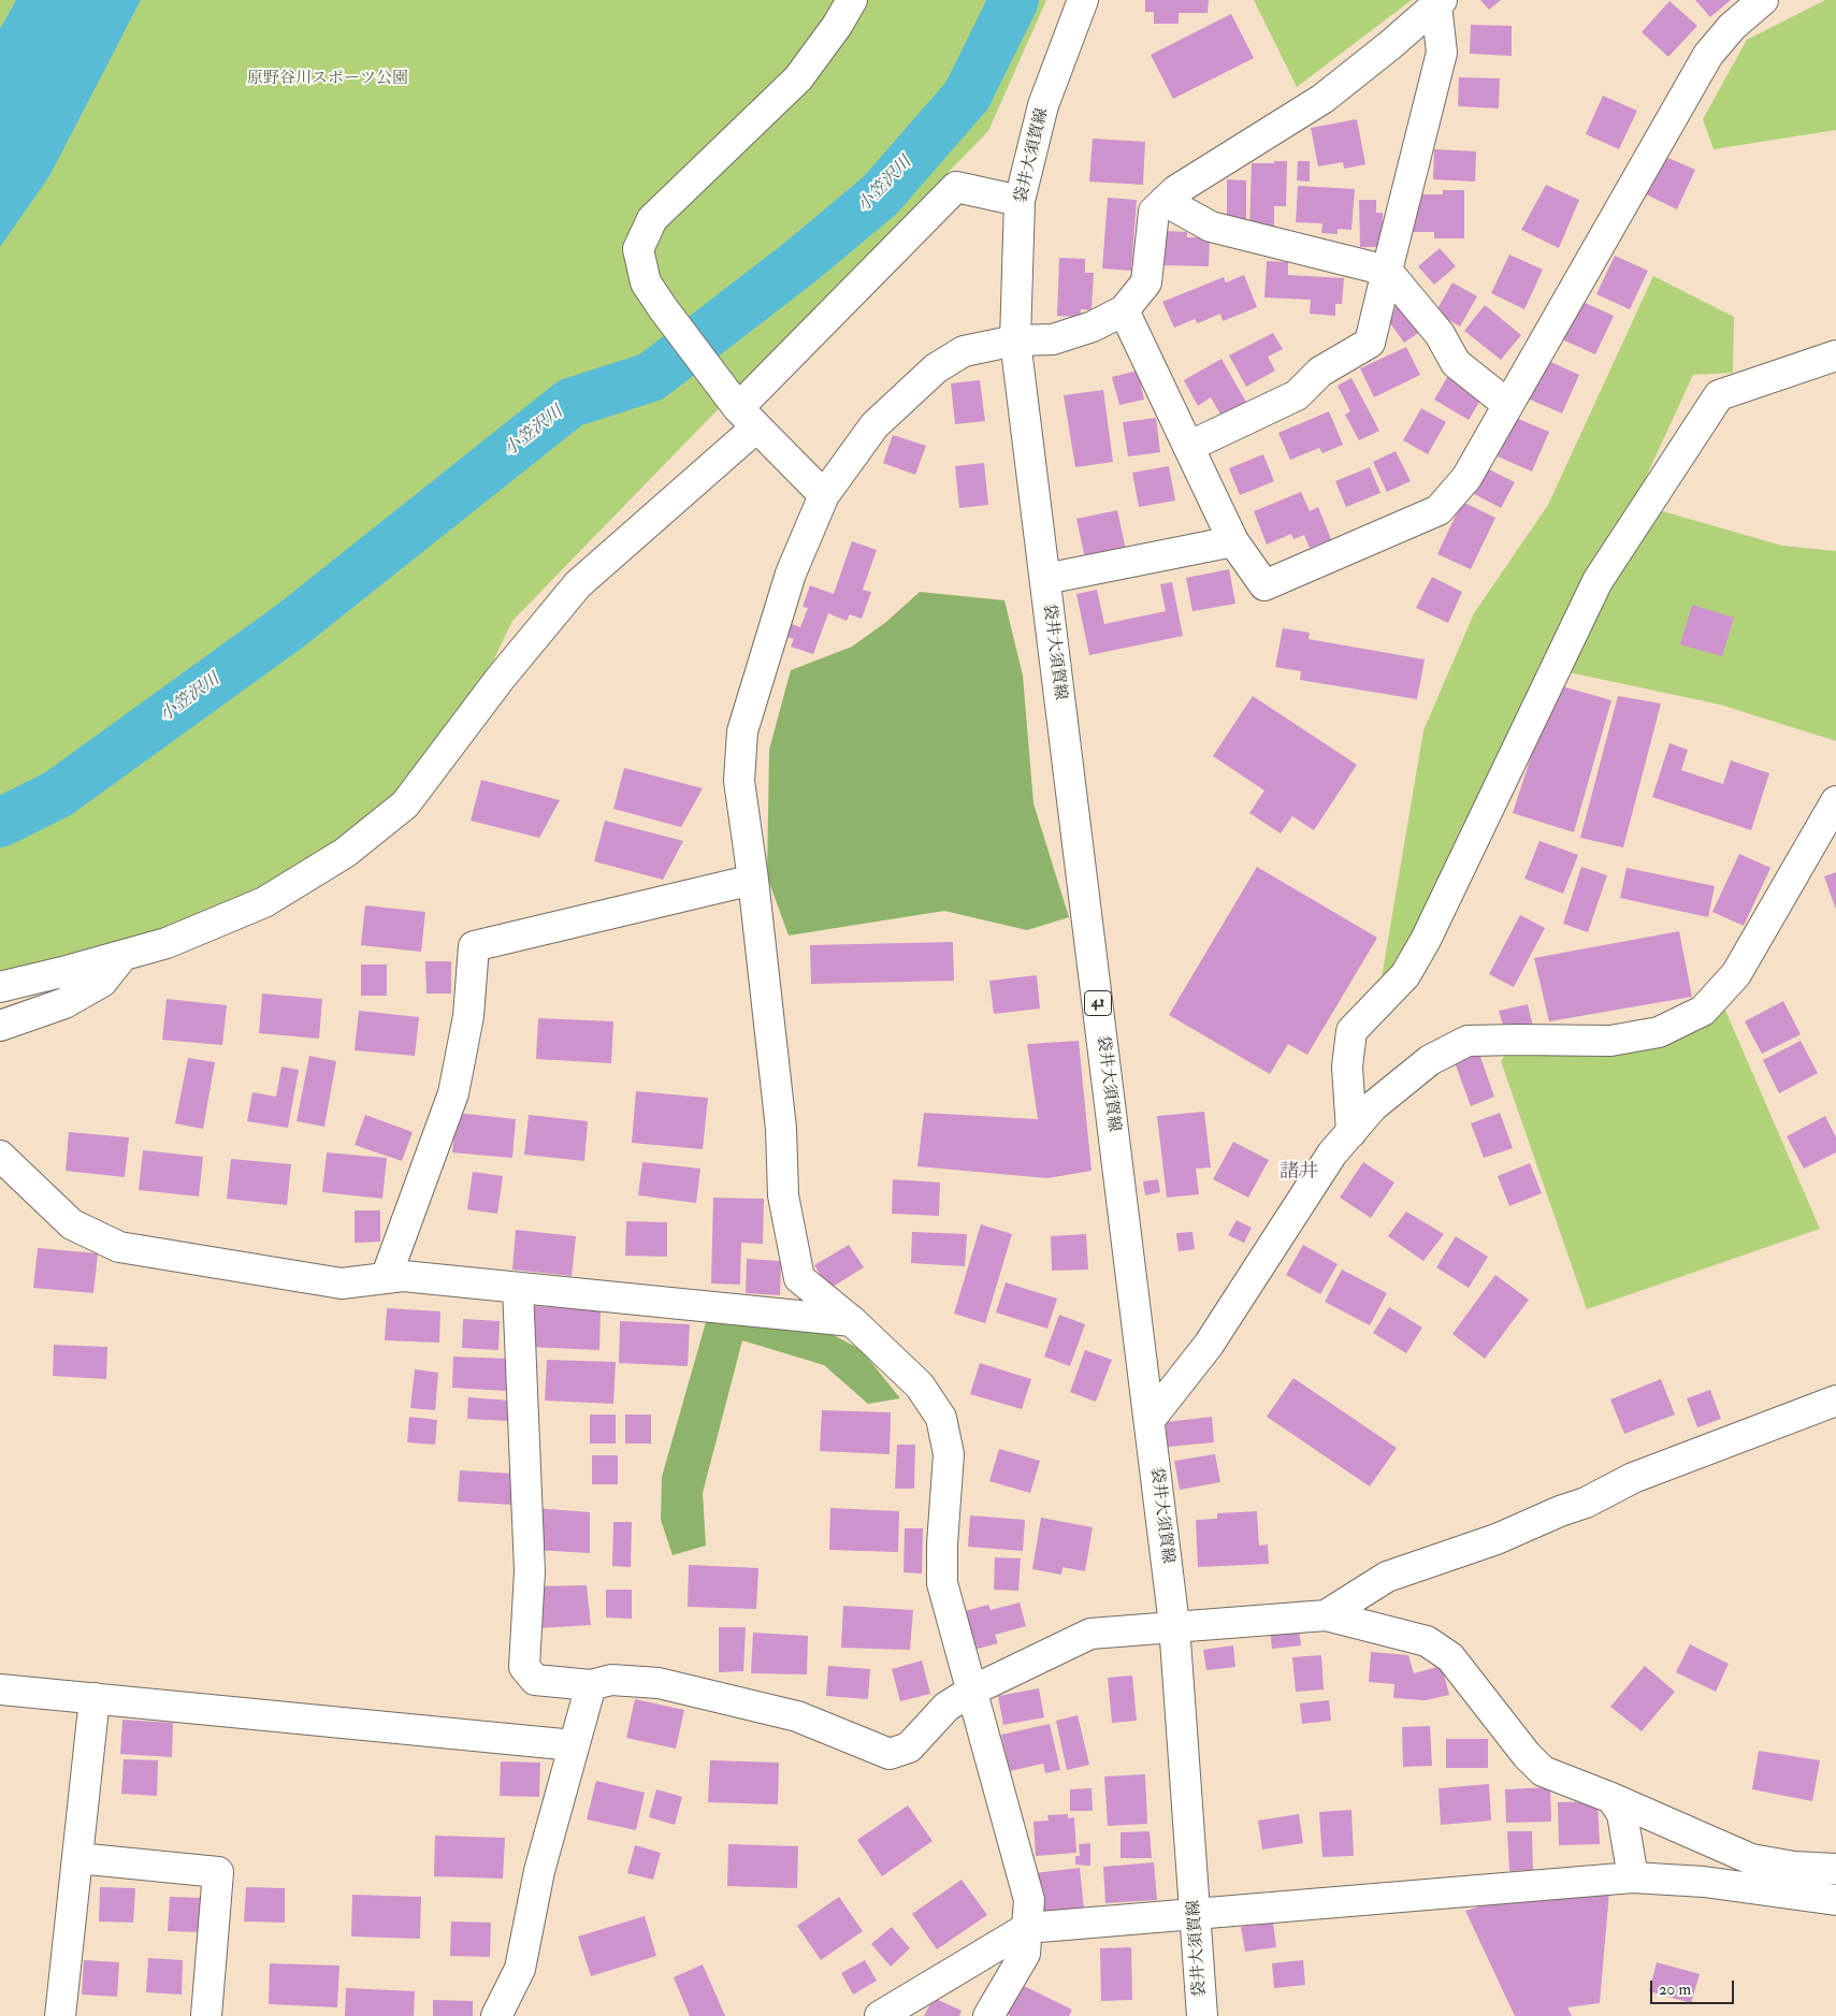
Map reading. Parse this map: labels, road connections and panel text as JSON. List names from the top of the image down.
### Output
{
  "streets": {
    "street": ["袋井大須賀線", "41"]
  },
  "districts": ["諸井"],
  "water": ["小笠沢川"],
  "parks": ["原野谷川スポーツ公園"],
  "scale_bar": "20 m"
}
